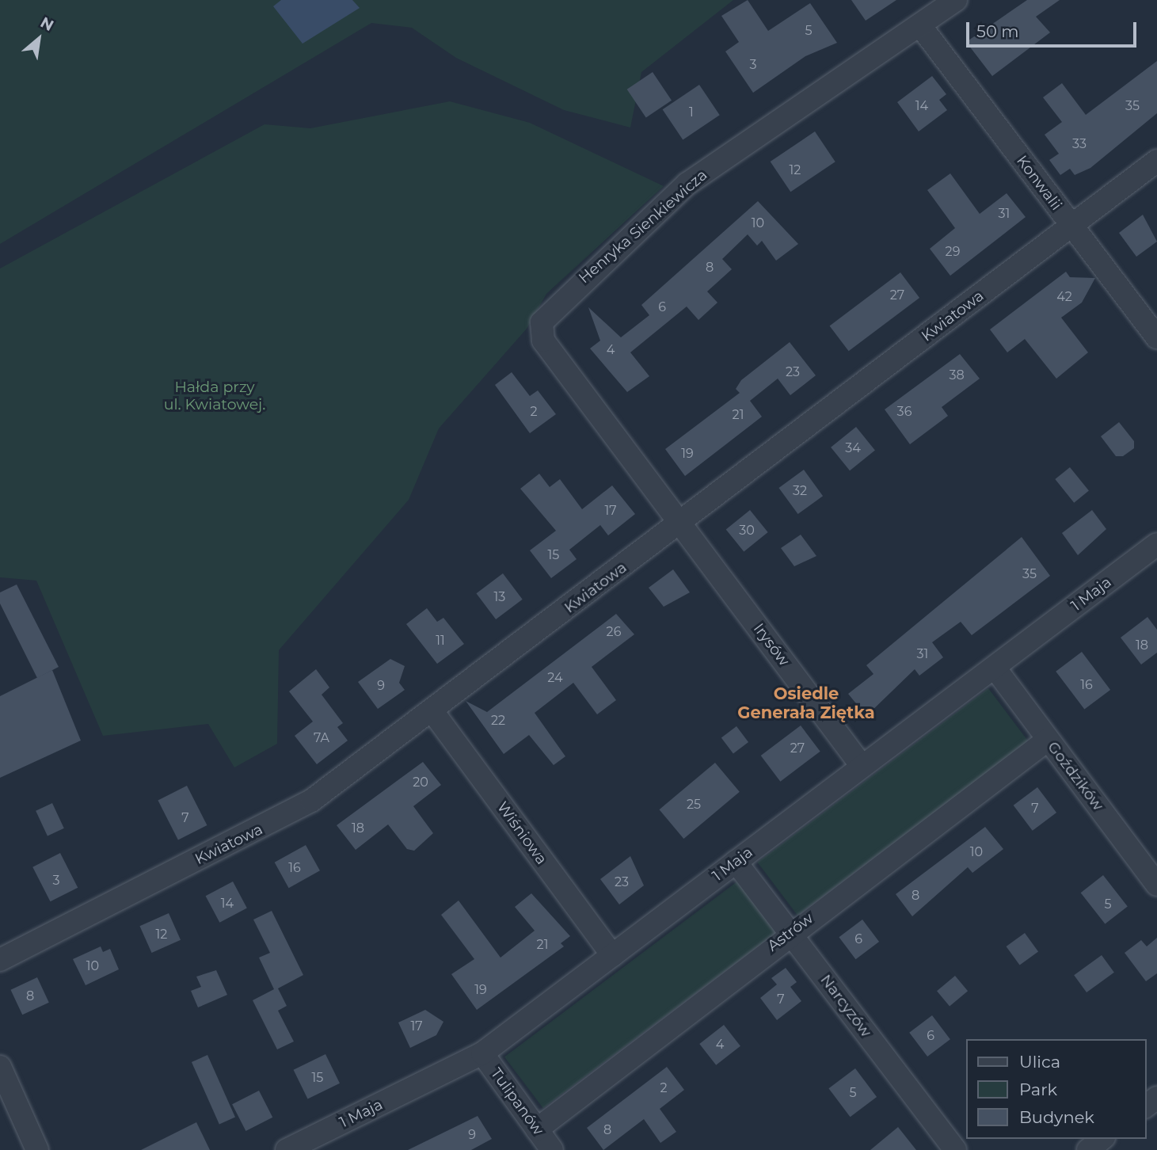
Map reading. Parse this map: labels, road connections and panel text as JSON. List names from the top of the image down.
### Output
{
  "streets": {
    "street": [
      "Konwalii",
      "Henryka Sienkiewicza",
      "Kwiatowa",
      "1 Maja",
      "Irysów",
      "Goździków",
      "Wiśniowa",
      "Astrów",
      "Narcyzów",
      "Tulipanów"
    ]
  },
  "crossings": [
    ["Konwalii", "Henryka Sienkiewicza"],
    ["Konwalii", "Kwiatowa"],
    ["Henryka Sienkiewicza", "Kwiatowa"],
    ["Henryka Sienkiewicza", "Irysów"],
    ["Kwiatowa", "Irysów"],
    ["Kwiatowa", "Wiśniowa"],
    ["1 Maja", "Irysów"],
    ["1 Maja", "Goździków"],
    ["1 Maja", "Wiśniowa"],
    ["1 Maja", "Narcyzów"],
    ["1 Maja", "Tulipanów"],
    ["Goździków", "Astrów"],
    ["Astrów", "Narcyzów"],
    ["Astrów", "Tulipanów"]
  ],
  "districts": ["Osiedle Generała Ziętka"],
  "parks": ["Hałda przy ul. Kwiatowej."],
  "house_numbers": [
    "5",
    "3",
    "14",
    "35",
    "1",
    "33",
    "12",
    "31",
    "10",
    "29",
    "8",
    "27",
    "42",
    "6",
    "4",
    "23",
    "38",
    "2",
    "36",
    "21",
    "34",
    "19",
    "32",
    "17",
    "30",
    "15",
    "35",
    "13",
    "26",
    "11",
    "18",
    "31",
    "24",
    "16",
    "9",
    "22",
    "7A",
    "27",
    "20",
    "25",
    "7",
    "7",
    "18",
    "10",
    "16",
    "3",
    "23",
    "8",
    "14",
    "5",
    "12",
    "6",
    "21",
    "10",
    "19",
    "8",
    "7",
    "17",
    "6",
    "4",
    "15",
    "2",
    "5",
    "8",
    "9"
  ],
  "legend": ["Ulica", "Park", "Budynek"],
  "scale_bar": "50 m",
  "north": "top right"
}
